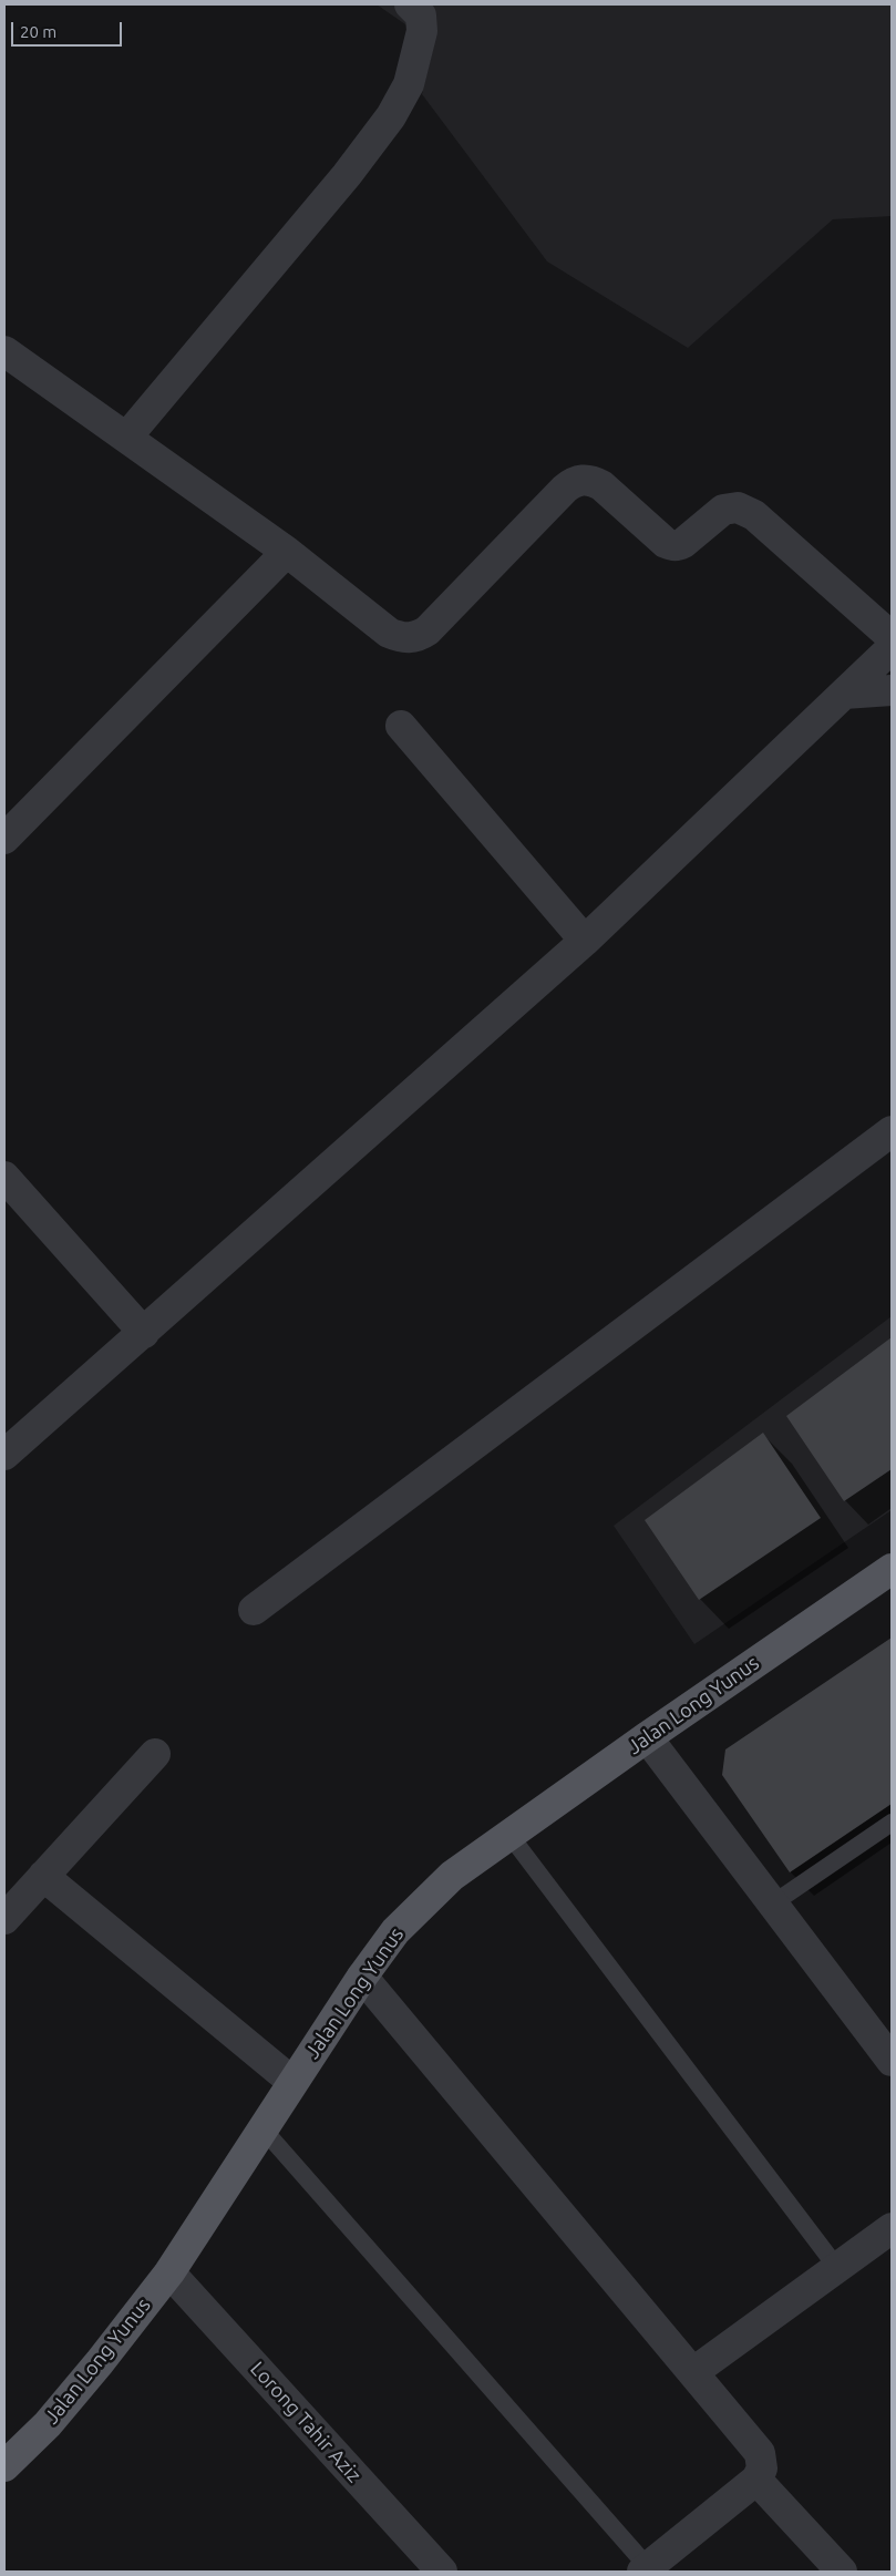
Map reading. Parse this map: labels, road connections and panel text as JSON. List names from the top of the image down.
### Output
{
  "streets": {
    "main road": ["Jalan Long Yunus"],
    "street": ["Lorong Tahir Aziz"]
  },
  "crossings": [
    ["Jalan Long Yunus", "Lorong Tahir Aziz"]
  ],
  "scale_bar": "20 m"
}
